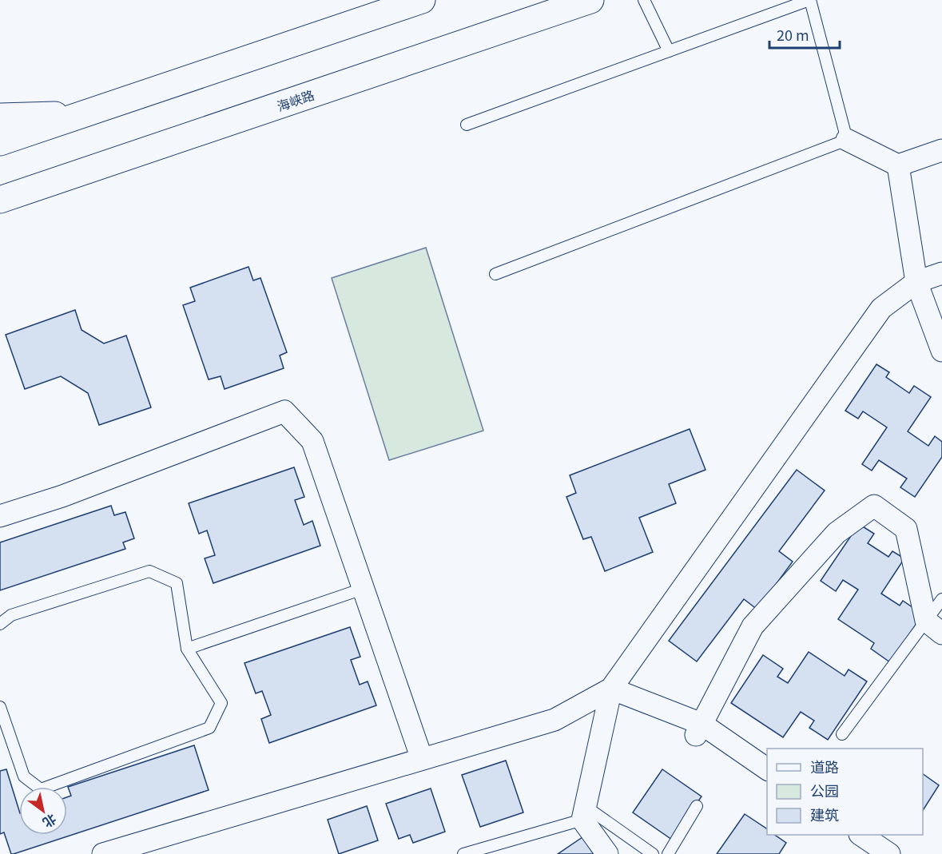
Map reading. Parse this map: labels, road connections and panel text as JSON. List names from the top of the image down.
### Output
{
  "streets": {
    "highway": ["海峡路"]
  },
  "legend": ["道路", "公园", "建筑"],
  "scale_bar": "20 m",
  "north": "bottom right"
}
